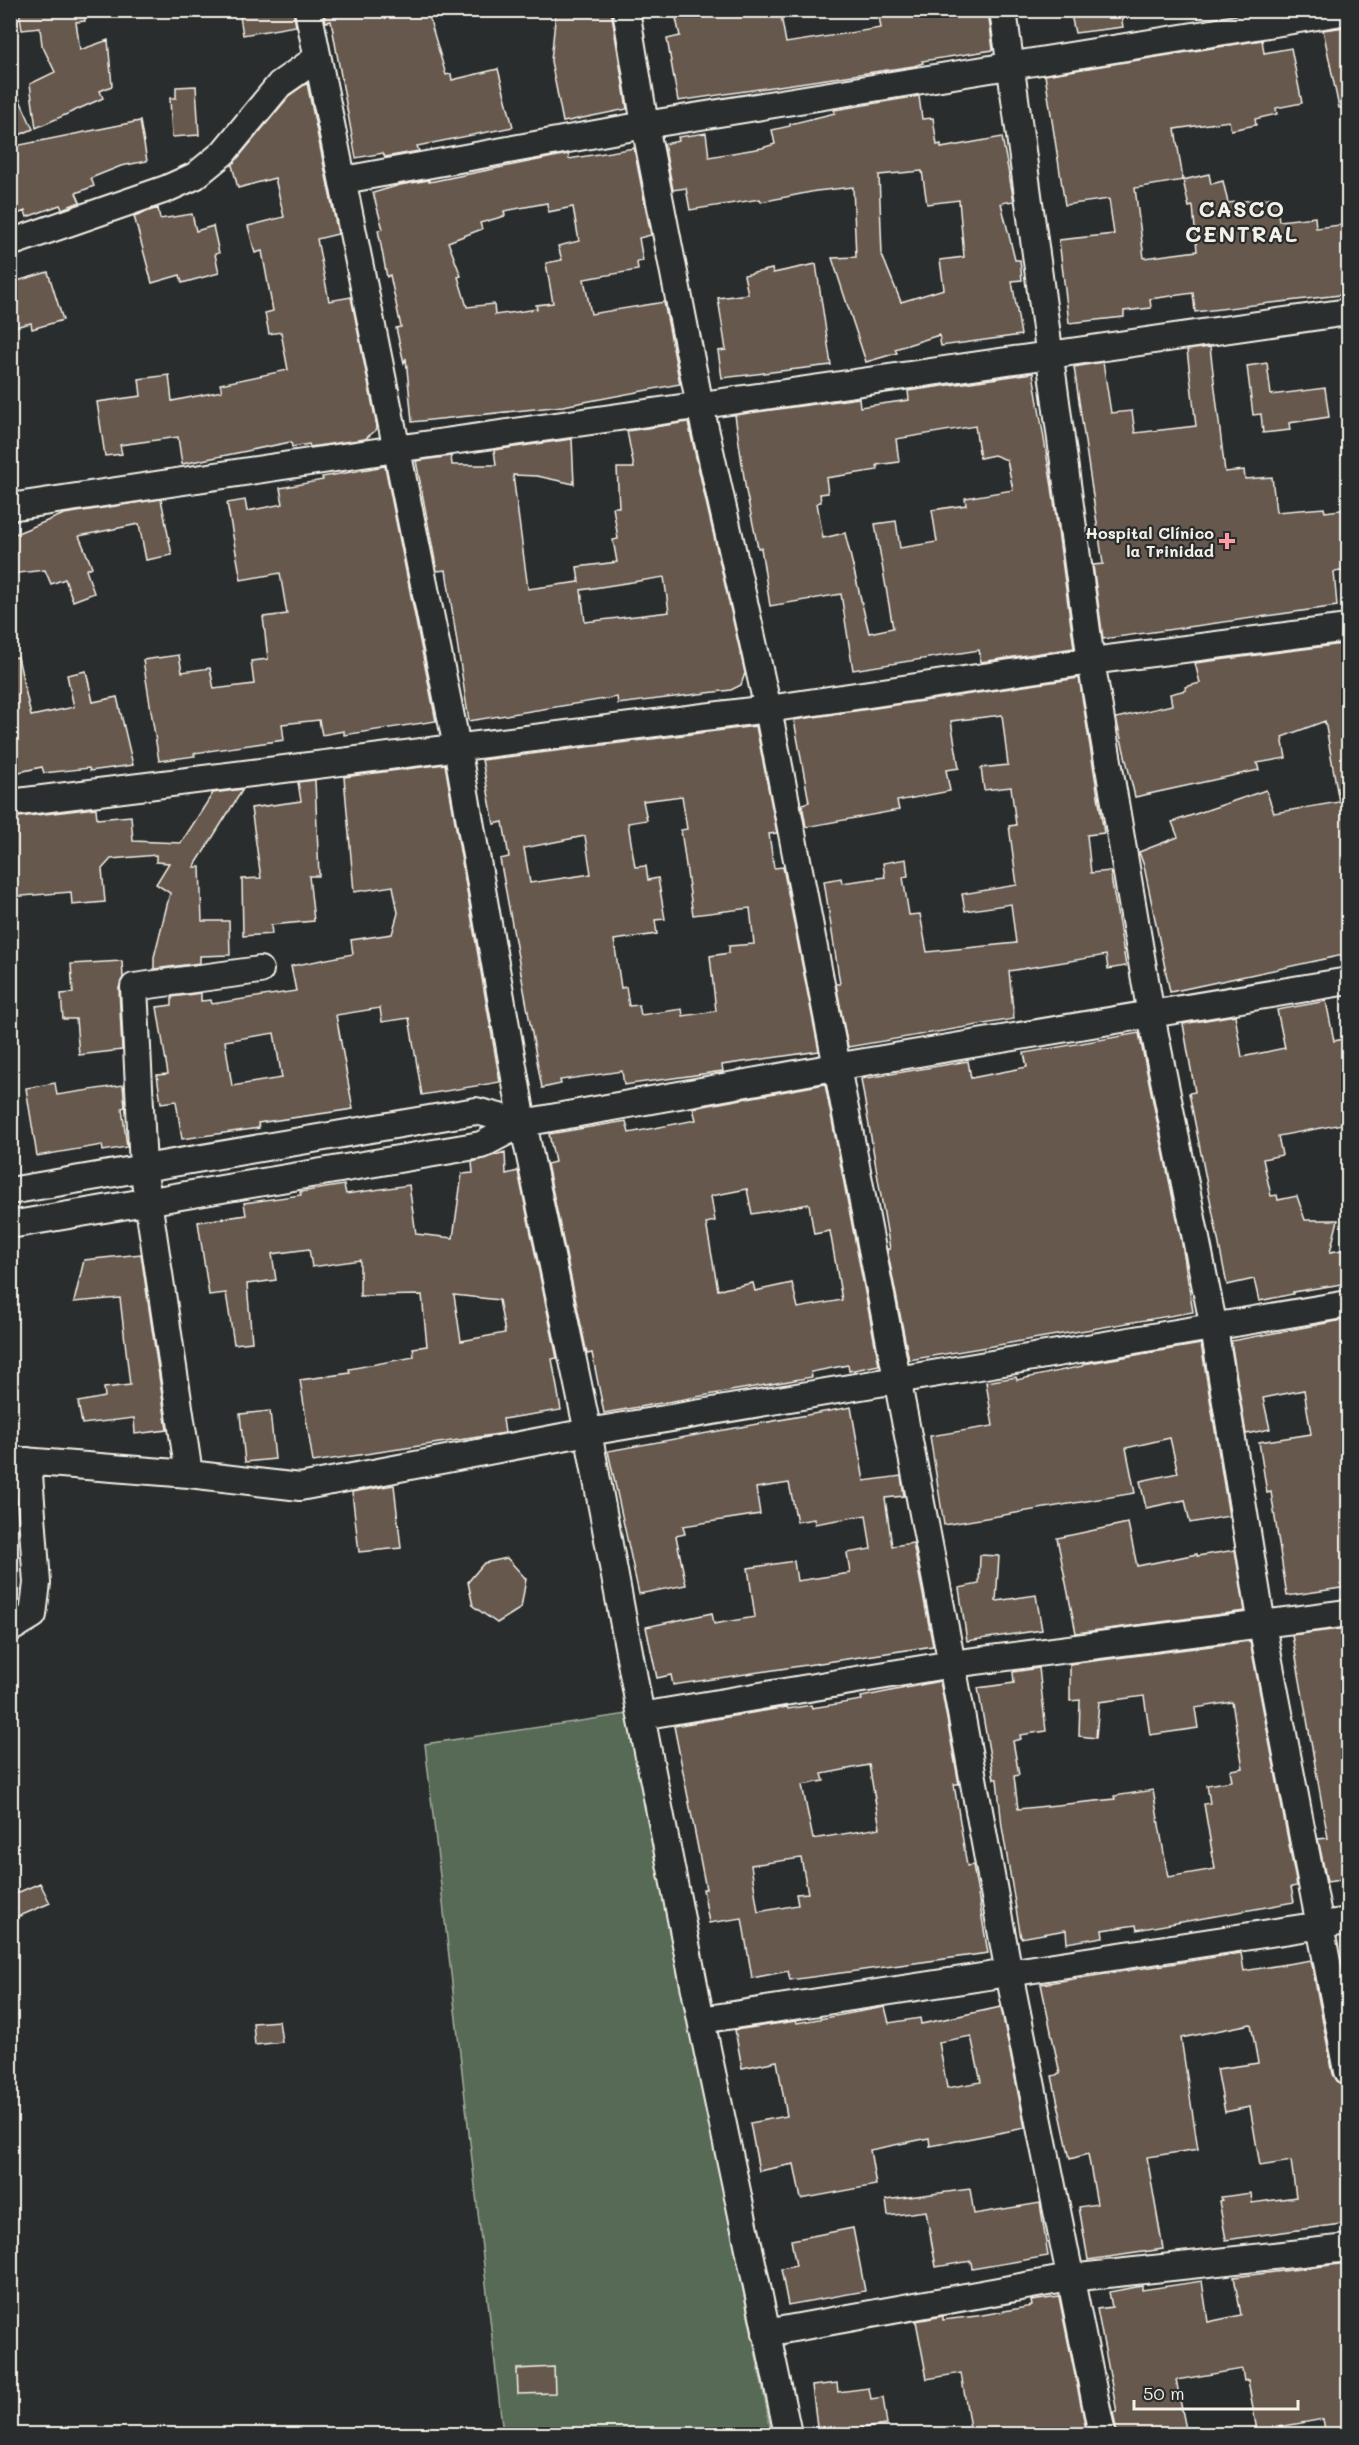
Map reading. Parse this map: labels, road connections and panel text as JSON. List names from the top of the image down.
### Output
{
  "districts": ["CASCO CENTRAL"],
  "places": {
    "health": ["Hospital Clínico la Trinidad"]
  },
  "scale_bar": "50 m"
}
